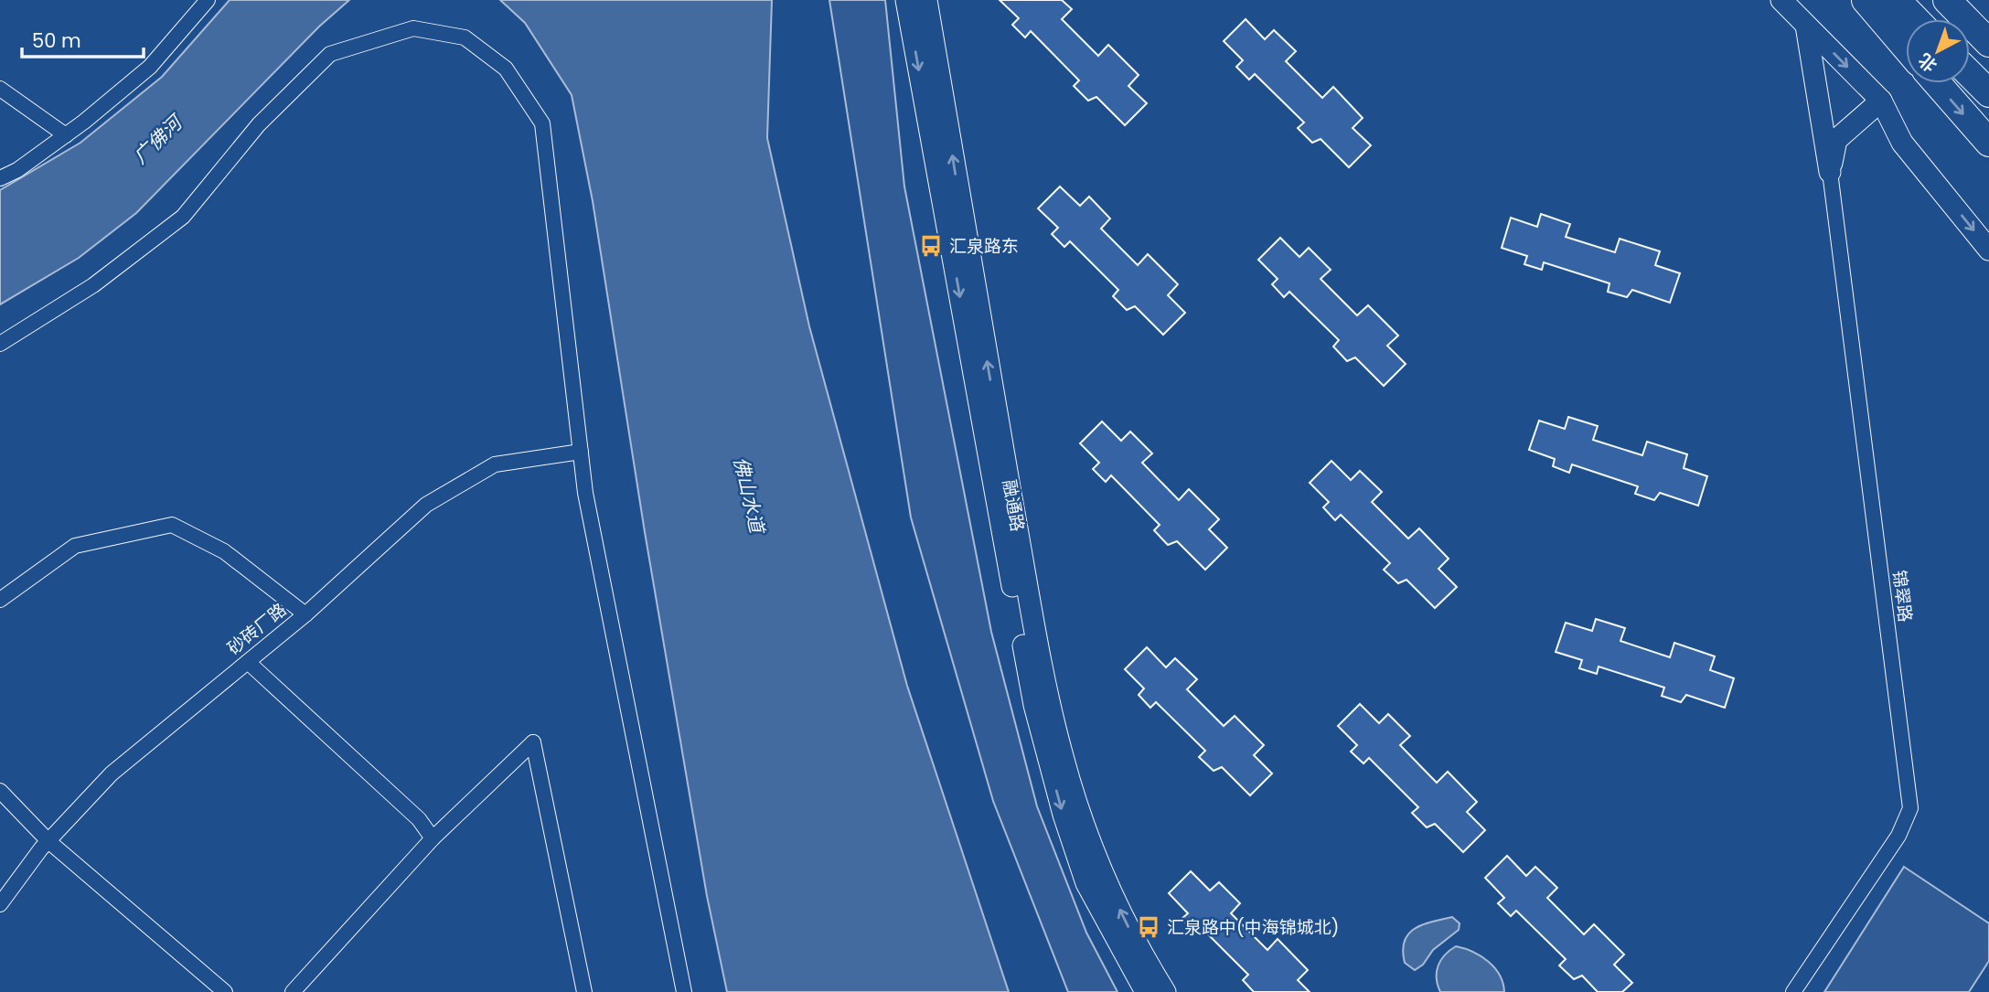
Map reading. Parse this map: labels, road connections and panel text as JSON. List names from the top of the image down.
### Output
{
  "streets": {
    "main road": ["融通路"],
    "street": ["锦翠路", "砂砖厂路"]
  },
  "water": ["广佛河", "佛山水道"],
  "places": {
    "bus stop": ["汇泉路东", "汇泉路中(中海锦城北)"]
  },
  "scale_bar": "50 m",
  "north": "bottom left"
}
